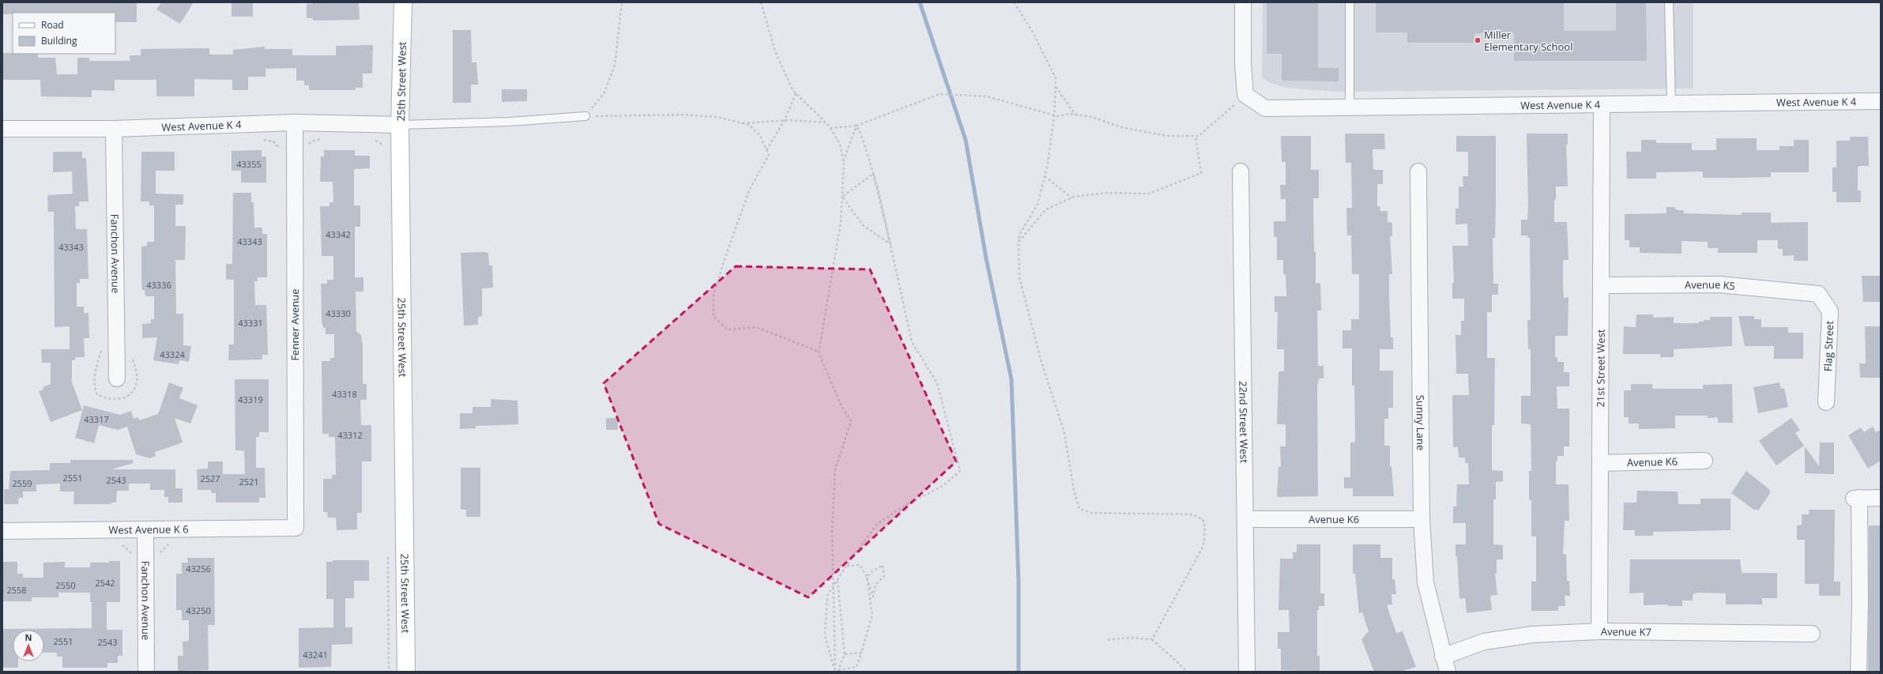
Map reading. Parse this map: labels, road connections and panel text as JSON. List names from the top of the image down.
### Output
{
  "streets": {
    "street": [
      "25th Street West",
      "West Avenue K 4",
      "Fanchon Avenue",
      "Avenue K5",
      "Fenner Avenue",
      "Flag Street",
      "21st Street West",
      "22nd Street West",
      "Sunny Lane",
      "Avenue K6",
      "West Avenue K 6",
      "Avenue K7"
    ]
  },
  "crossings": [
    ["25th Street West", "West Avenue K 4"],
    ["West Avenue K 4", "Fanchon Avenue"],
    ["West Avenue K 4", "Fenner Avenue"],
    ["West Avenue K 4", "21st Street West"],
    ["Fanchon Avenue", "West Avenue K 6"],
    ["Avenue K5", "Flag Street"],
    ["Avenue K5", "21st Street West"],
    ["Fenner Avenue", "West Avenue K 6"],
    ["21st Street West", "Avenue K6"],
    ["21st Street West", "Avenue K7"],
    ["22nd Street West", "Avenue K6"],
    ["Sunny Lane", "Avenue K6"],
    ["Sunny Lane", "Avenue K7"]
  ],
  "places": ["Miller Elementary School"],
  "house_numbers": [
    "43355",
    "43342",
    "43343",
    "43343",
    "43336",
    "43330",
    "43331",
    "43324",
    "43318",
    "43319",
    "43317",
    "43312",
    "2551",
    "2527",
    "2543",
    "2521",
    "2559",
    "43256",
    "2542",
    "2550",
    "2558",
    "43250",
    "2551",
    "2543",
    "43241"
  ],
  "legend": ["Road", "Building"],
  "north": "top"
}
